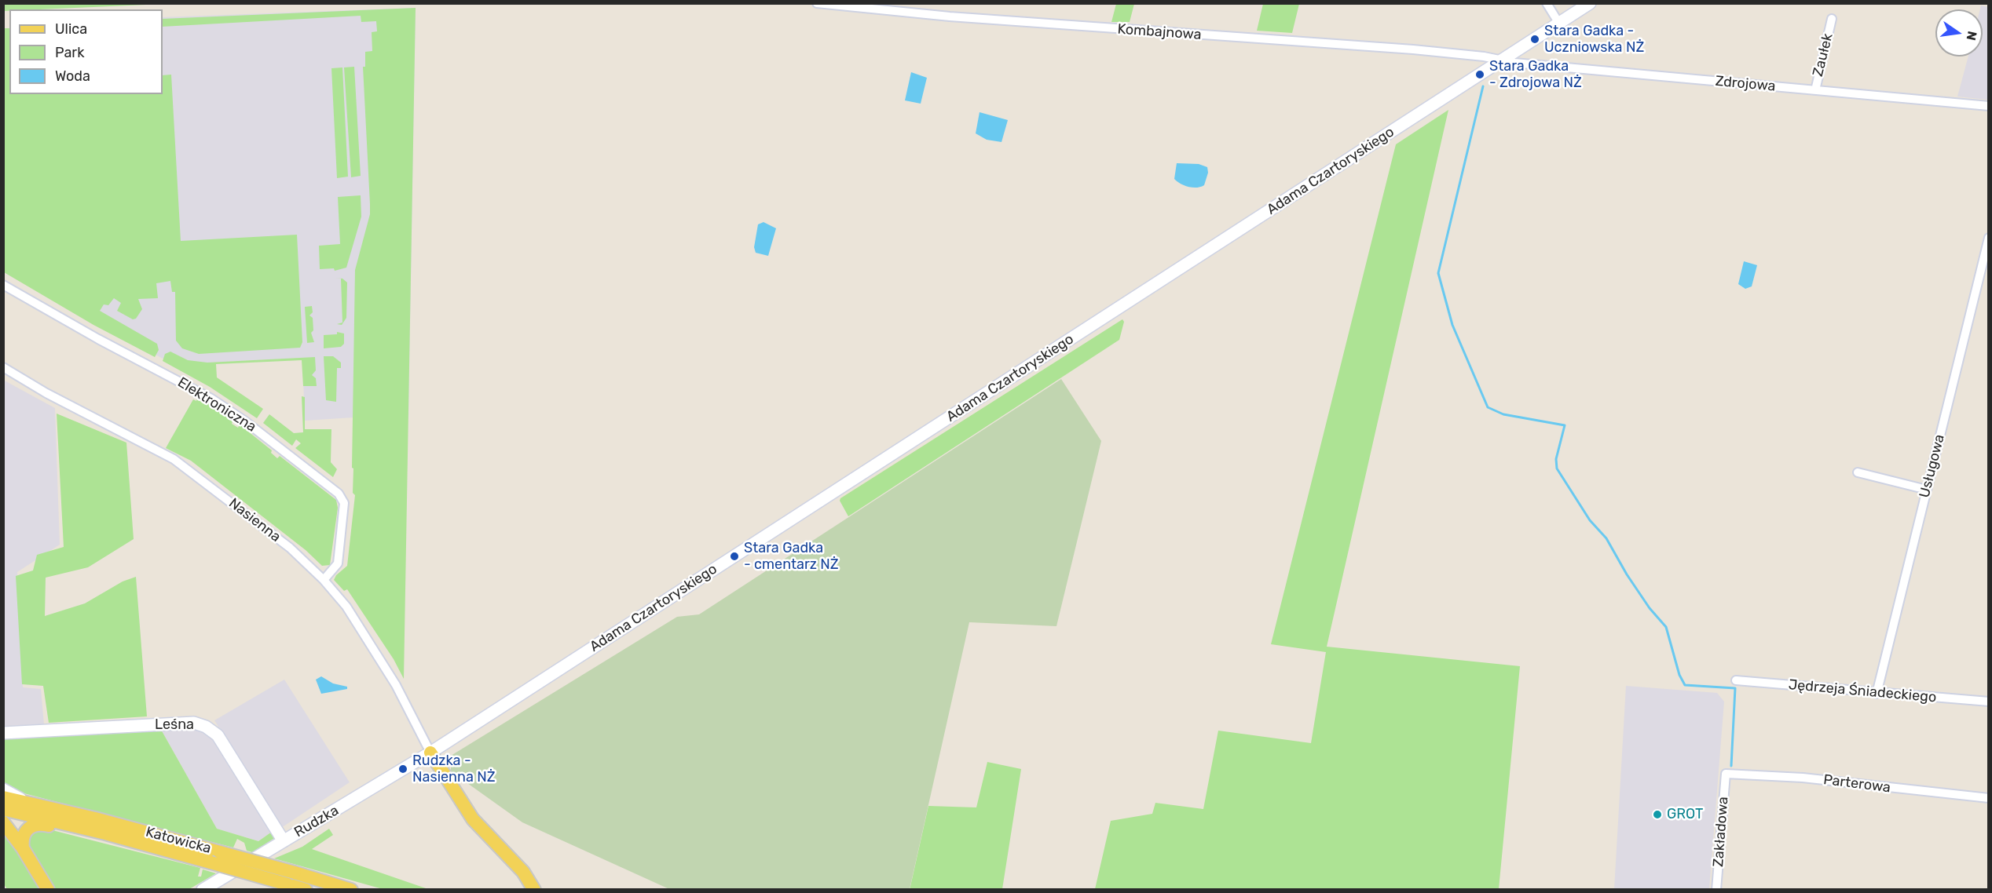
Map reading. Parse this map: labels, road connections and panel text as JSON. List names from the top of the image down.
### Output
{
  "streets": {
    "main road": ["Katowicka"],
    "street": [
      "Kombajnowa",
      "Zaułek",
      "Zdrojowa",
      "Adama Czartoryskiego",
      "Elektroniczna",
      "Usługowa",
      "Nasienna",
      "Jędrzeja Śniadeckiego",
      "Leśna",
      "Parterowa",
      "Rudzka",
      "Zakładowa"
    ]
  },
  "crossings": [
    ["Kombajnowa", "Zdrojowa"],
    ["Kombajnowa", "Adama Czartoryskiego"],
    ["Zaułek", "Zdrojowa"],
    ["Zdrojowa", "Adama Czartoryskiego"],
    ["Adama Czartoryskiego", "Nasienna"],
    ["Adama Czartoryskiego", "Rudzka"],
    ["Elektroniczna", "Nasienna"],
    ["Usługowa", "Jędrzeja Śniadeckiego"],
    ["Nasienna", "Rudzka"],
    ["Leśna", "Rudzka"],
    ["Parterowa", "Zakładowa"]
  ],
  "places": [
    "Stara Gadka - Uczniowska NŻ",
    "Stara Gadka - Zdrojowa NŻ",
    "Stara Gadka - cmentarz NŻ",
    "Rudzka - Nasienna NŻ",
    "GROT"
  ],
  "legend": ["Ulica", "Park", "Woda"],
  "north": "right"
}
